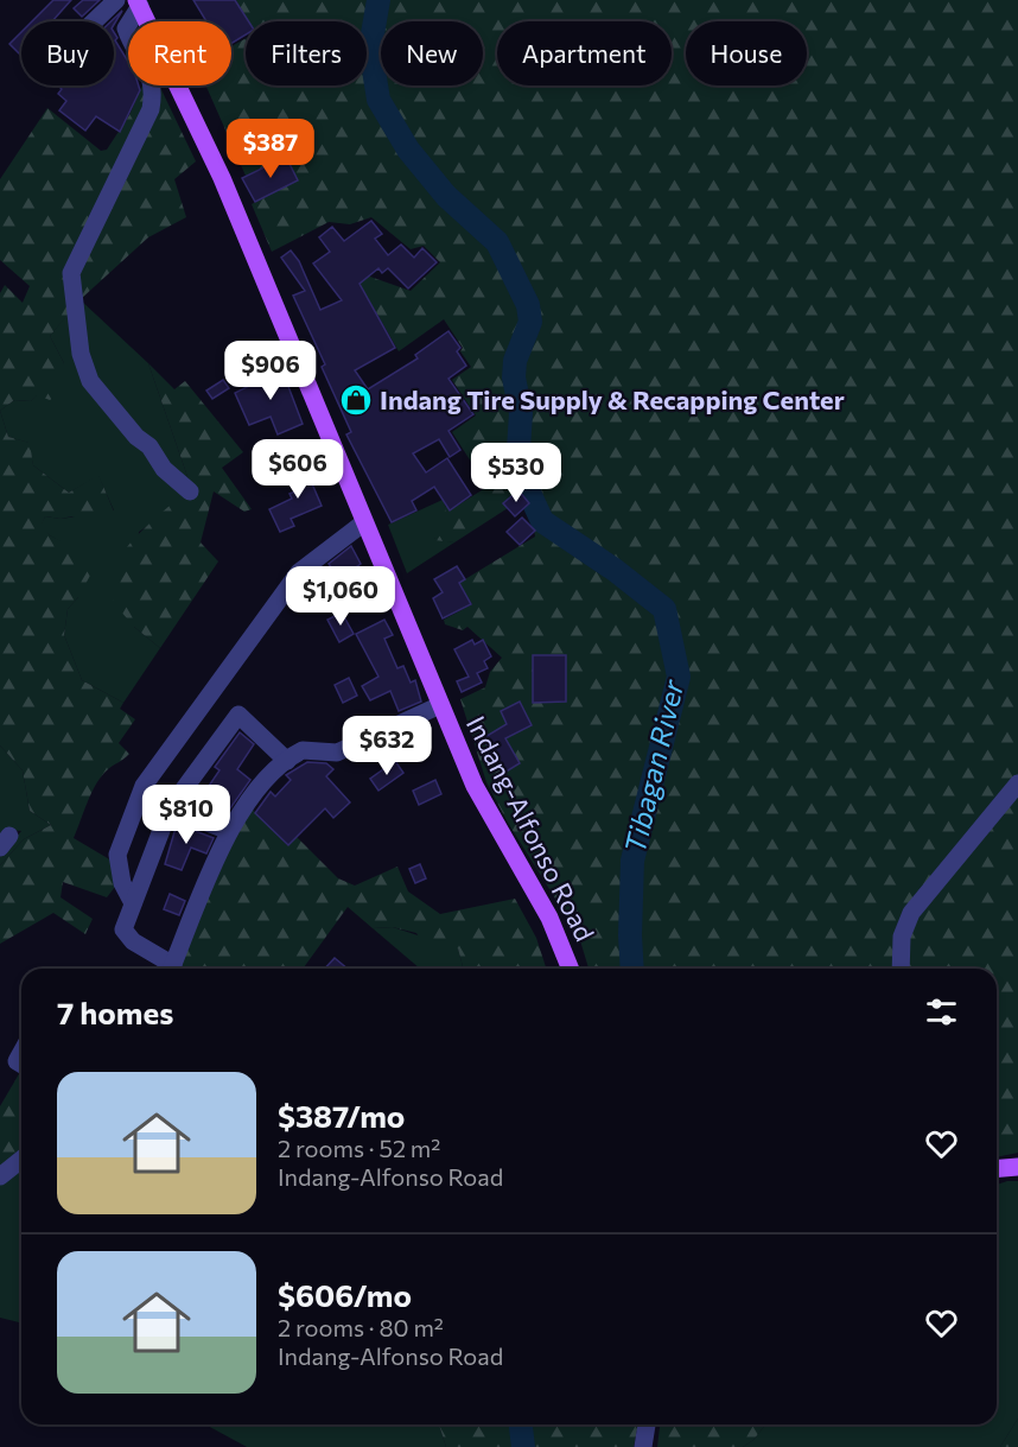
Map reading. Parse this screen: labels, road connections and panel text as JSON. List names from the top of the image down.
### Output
{
  "streets": {
    "main road": ["Indang-Alfonso Road"]
  },
  "water": ["Tibagan River"],
  "places": {
    "shop": ["Indang Tire Supply & Recapping Center"]
  },
  "page": {
    "chip": [
      "Buy",
      "Rent",
      "Filters",
      "New",
      "Apartment",
      "House"
    ],
    "price": [
      "$387",
      "$906",
      "$606",
      "$530",
      "$1,060",
      "$632",
      "$810"
    ],
    "heading": "7 homes",
    "list": [
      {
        "name": "$387/mo",
        "note": "2 rooms · 52 m² · Indang-Alfonso Road"
      },
      {
        "name": "$606/mo",
        "note": "2 rooms · 80 m² · Indang-Alfonso Road"
      }
    ]
  }
}
